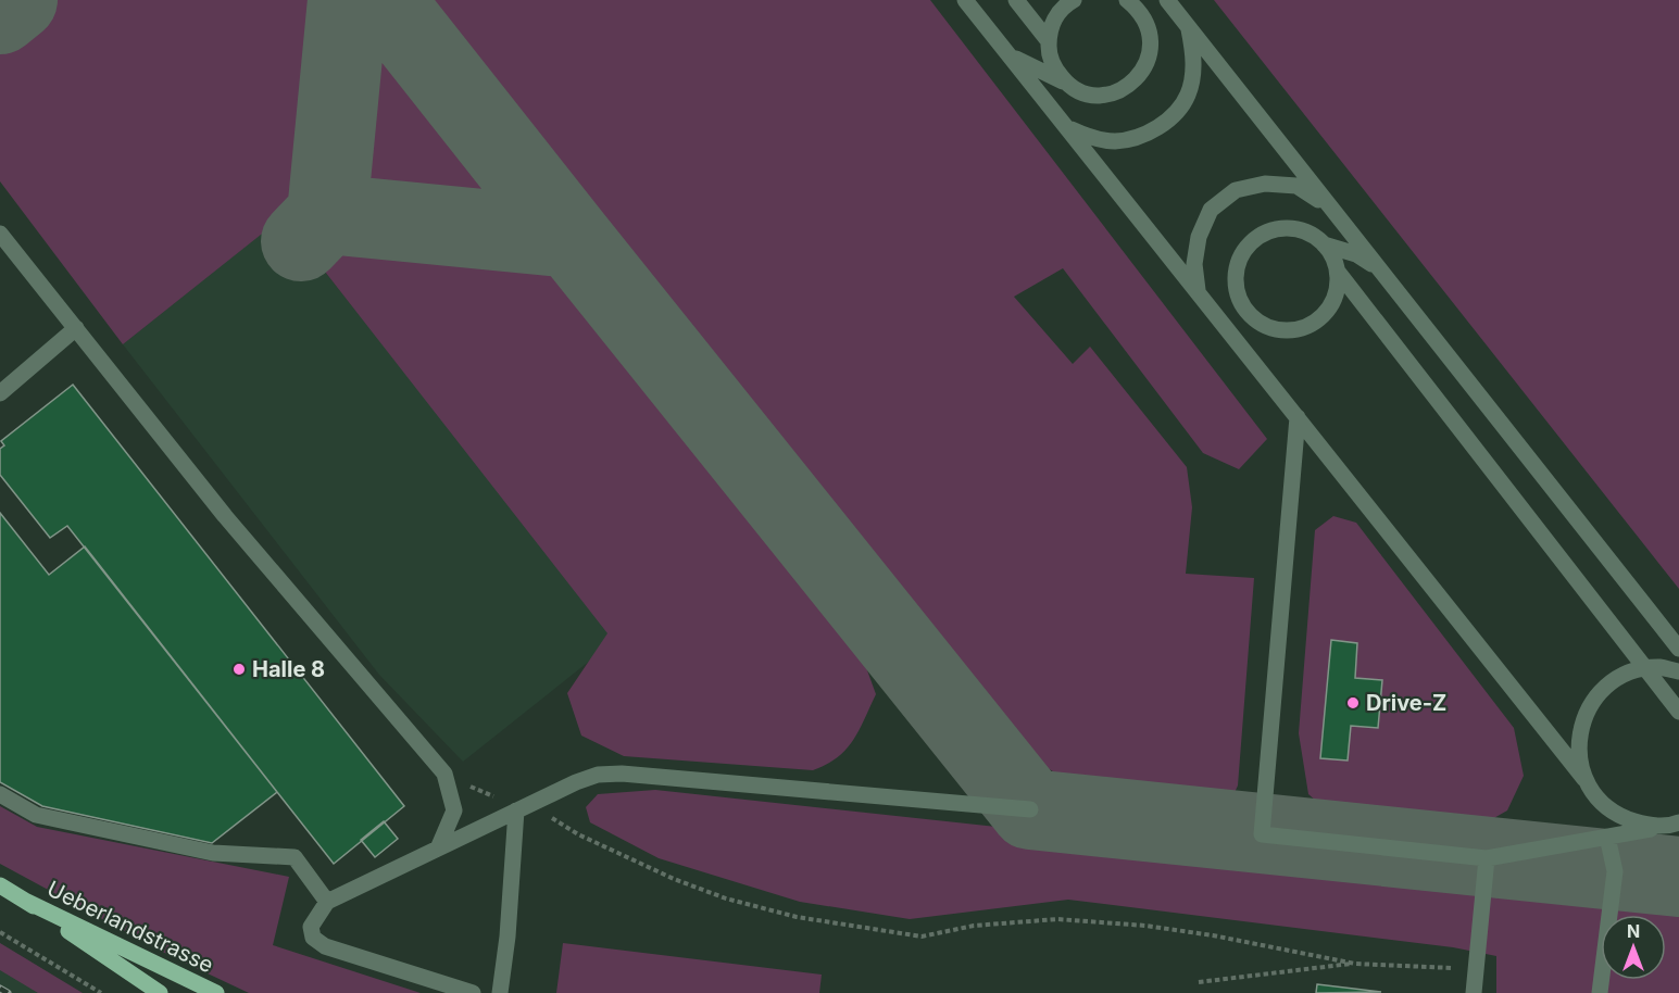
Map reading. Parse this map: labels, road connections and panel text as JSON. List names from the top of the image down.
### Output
{
  "streets": {
    "main road": ["Ueberlandstrasse"]
  },
  "places": ["Halle 8", "Drive-Z"],
  "north": "top"
}
